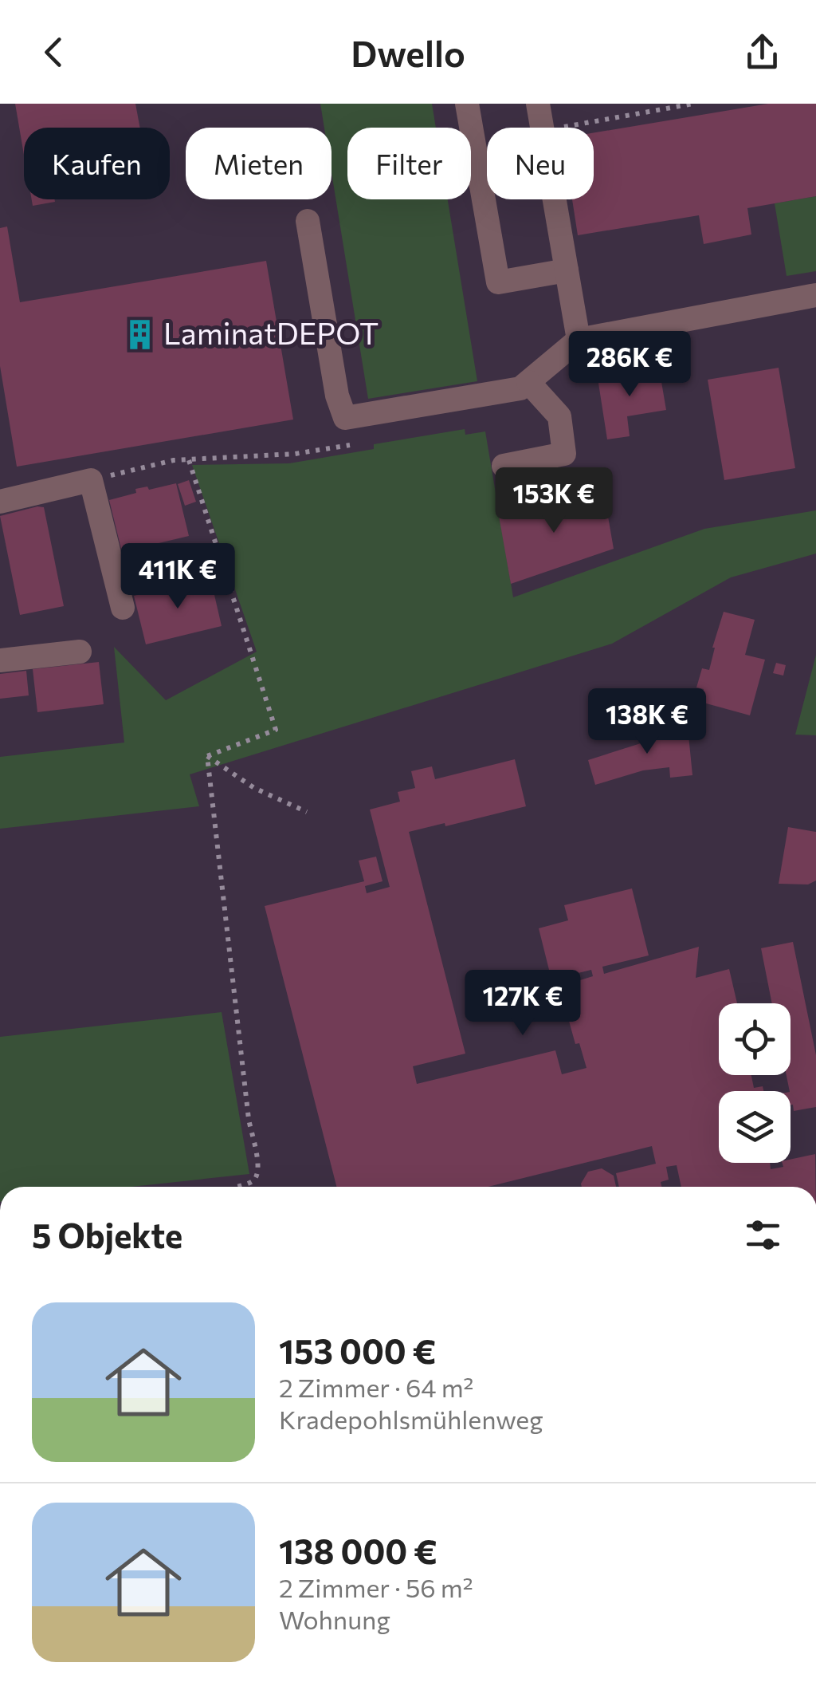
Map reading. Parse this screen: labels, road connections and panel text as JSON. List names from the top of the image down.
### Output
{
  "places": {
    "building": ["LaminatDEPOT"]
  },
  "page": {
    "header": "Dwello",
    "chip": [
      "Kaufen",
      "Mieten",
      "Filter",
      "Neu"
    ],
    "price": [
      "286K €",
      "153K €",
      "411K €",
      "138K €",
      "127K €"
    ],
    "heading": "5 Objekte",
    "list": [
      {
        "name": "153 000 €",
        "note": "2 Zimmer · 64 m² · Kradepohlsmühlenweg"
      },
      {
        "name": "138 000 €",
        "note": "2 Zimmer · 56 m² · Wohnung"
      }
    ]
  }
}
